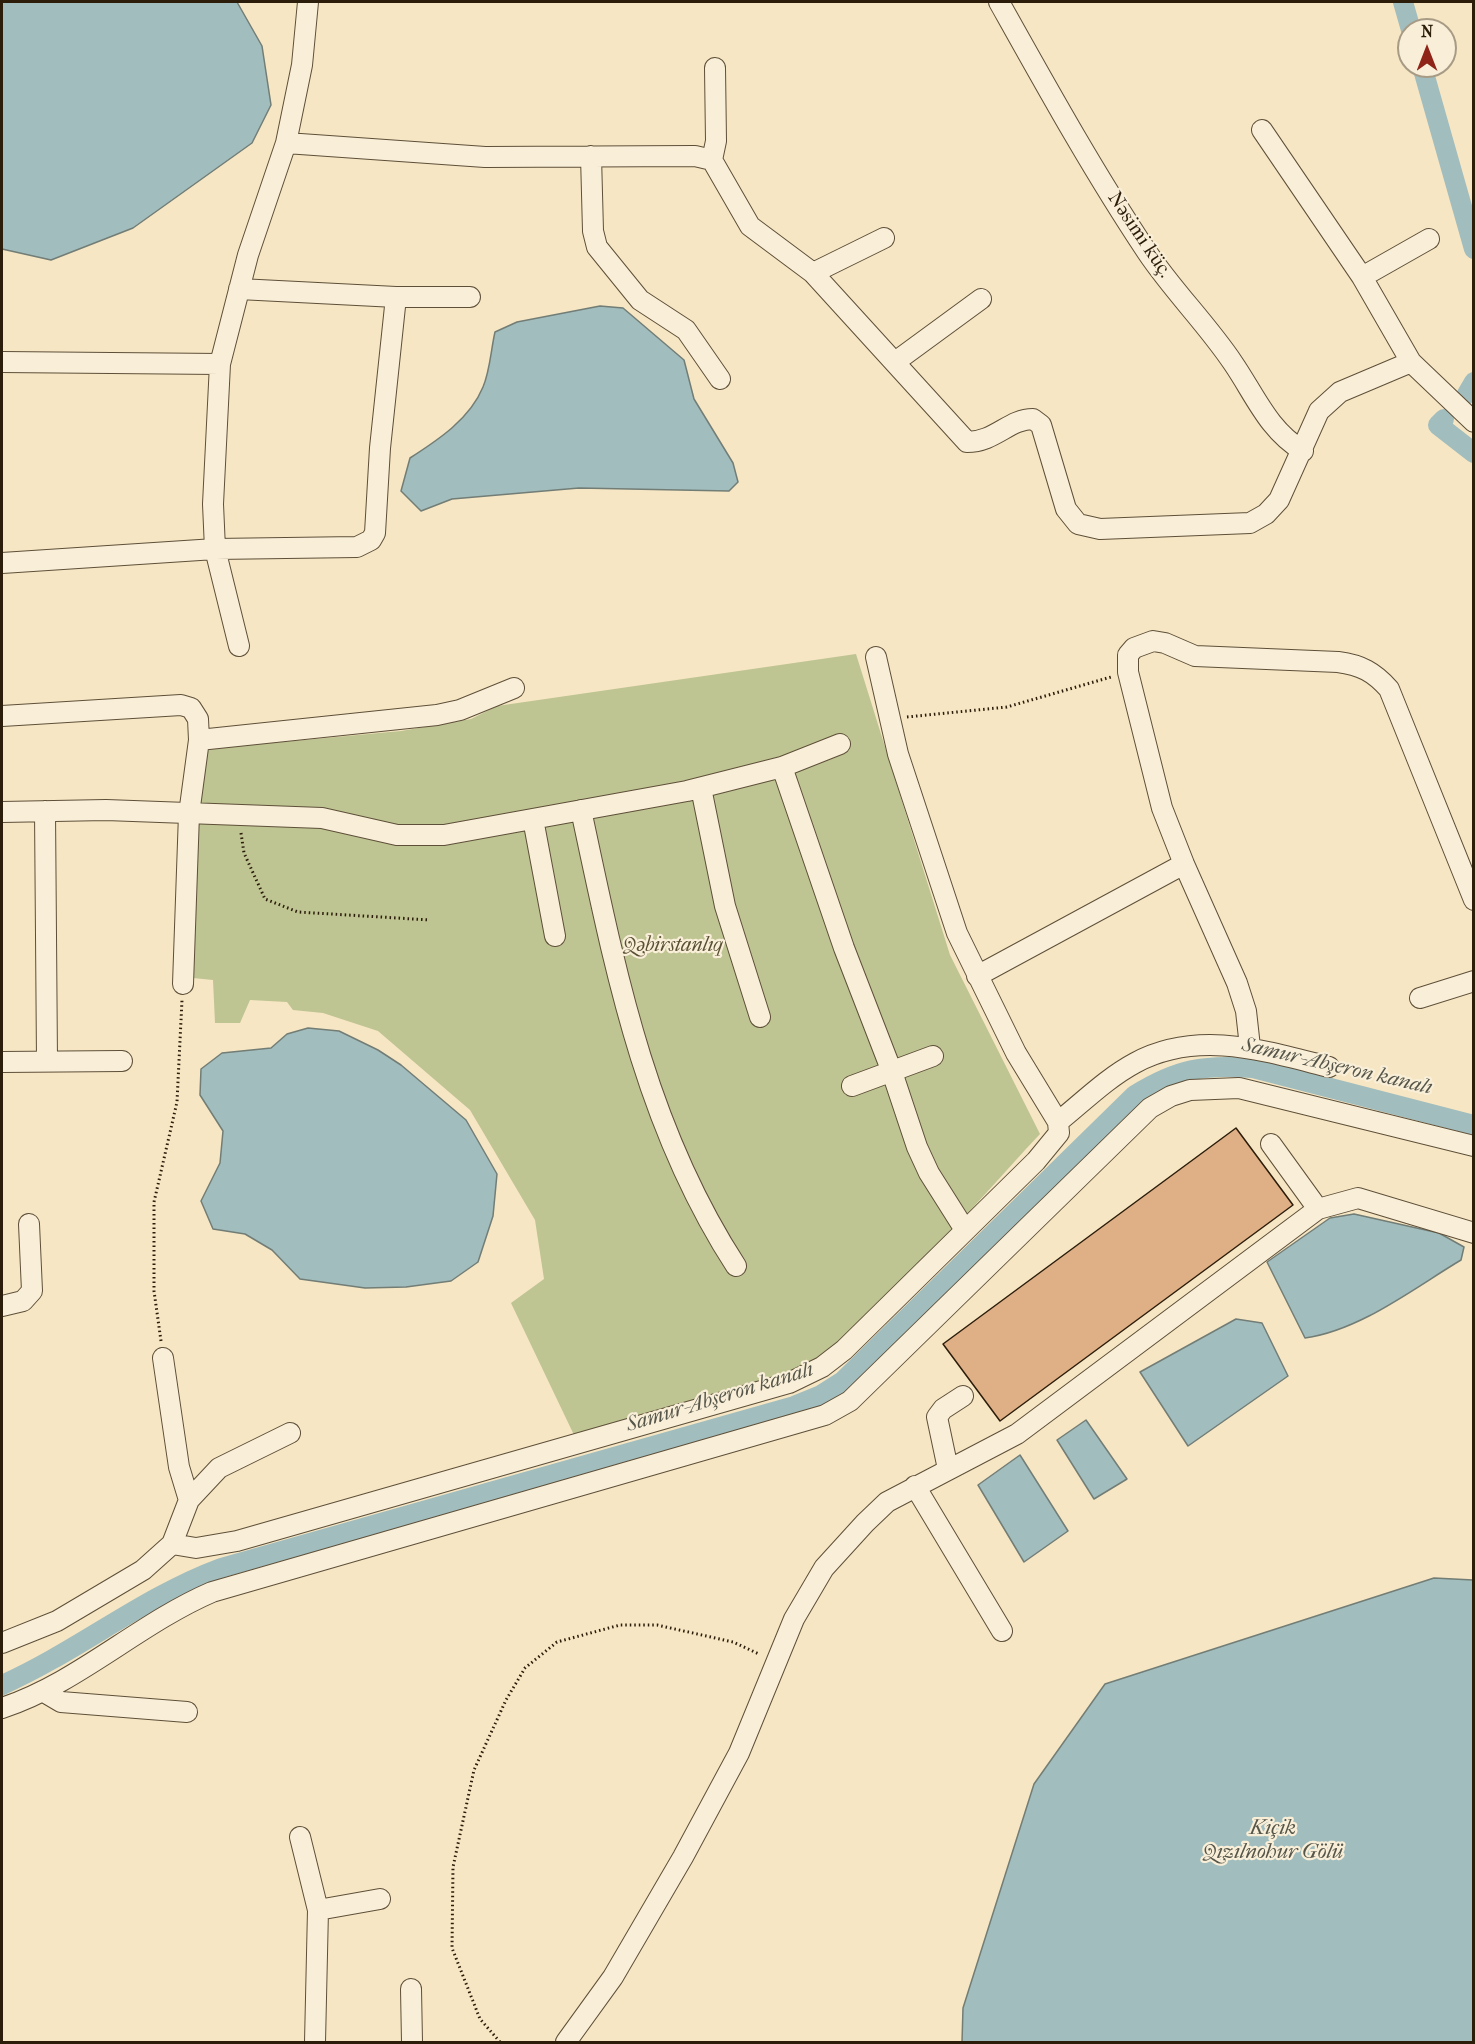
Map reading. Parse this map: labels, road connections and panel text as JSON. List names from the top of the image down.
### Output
{
  "streets": {
    "street": ["Nəsimi küç."]
  },
  "water": ["Samur-Abşeron kanalı", "Kiçik Qızılnohur Gölü"],
  "parks": ["Qəbirstanlıq"],
  "north": "top"
}
